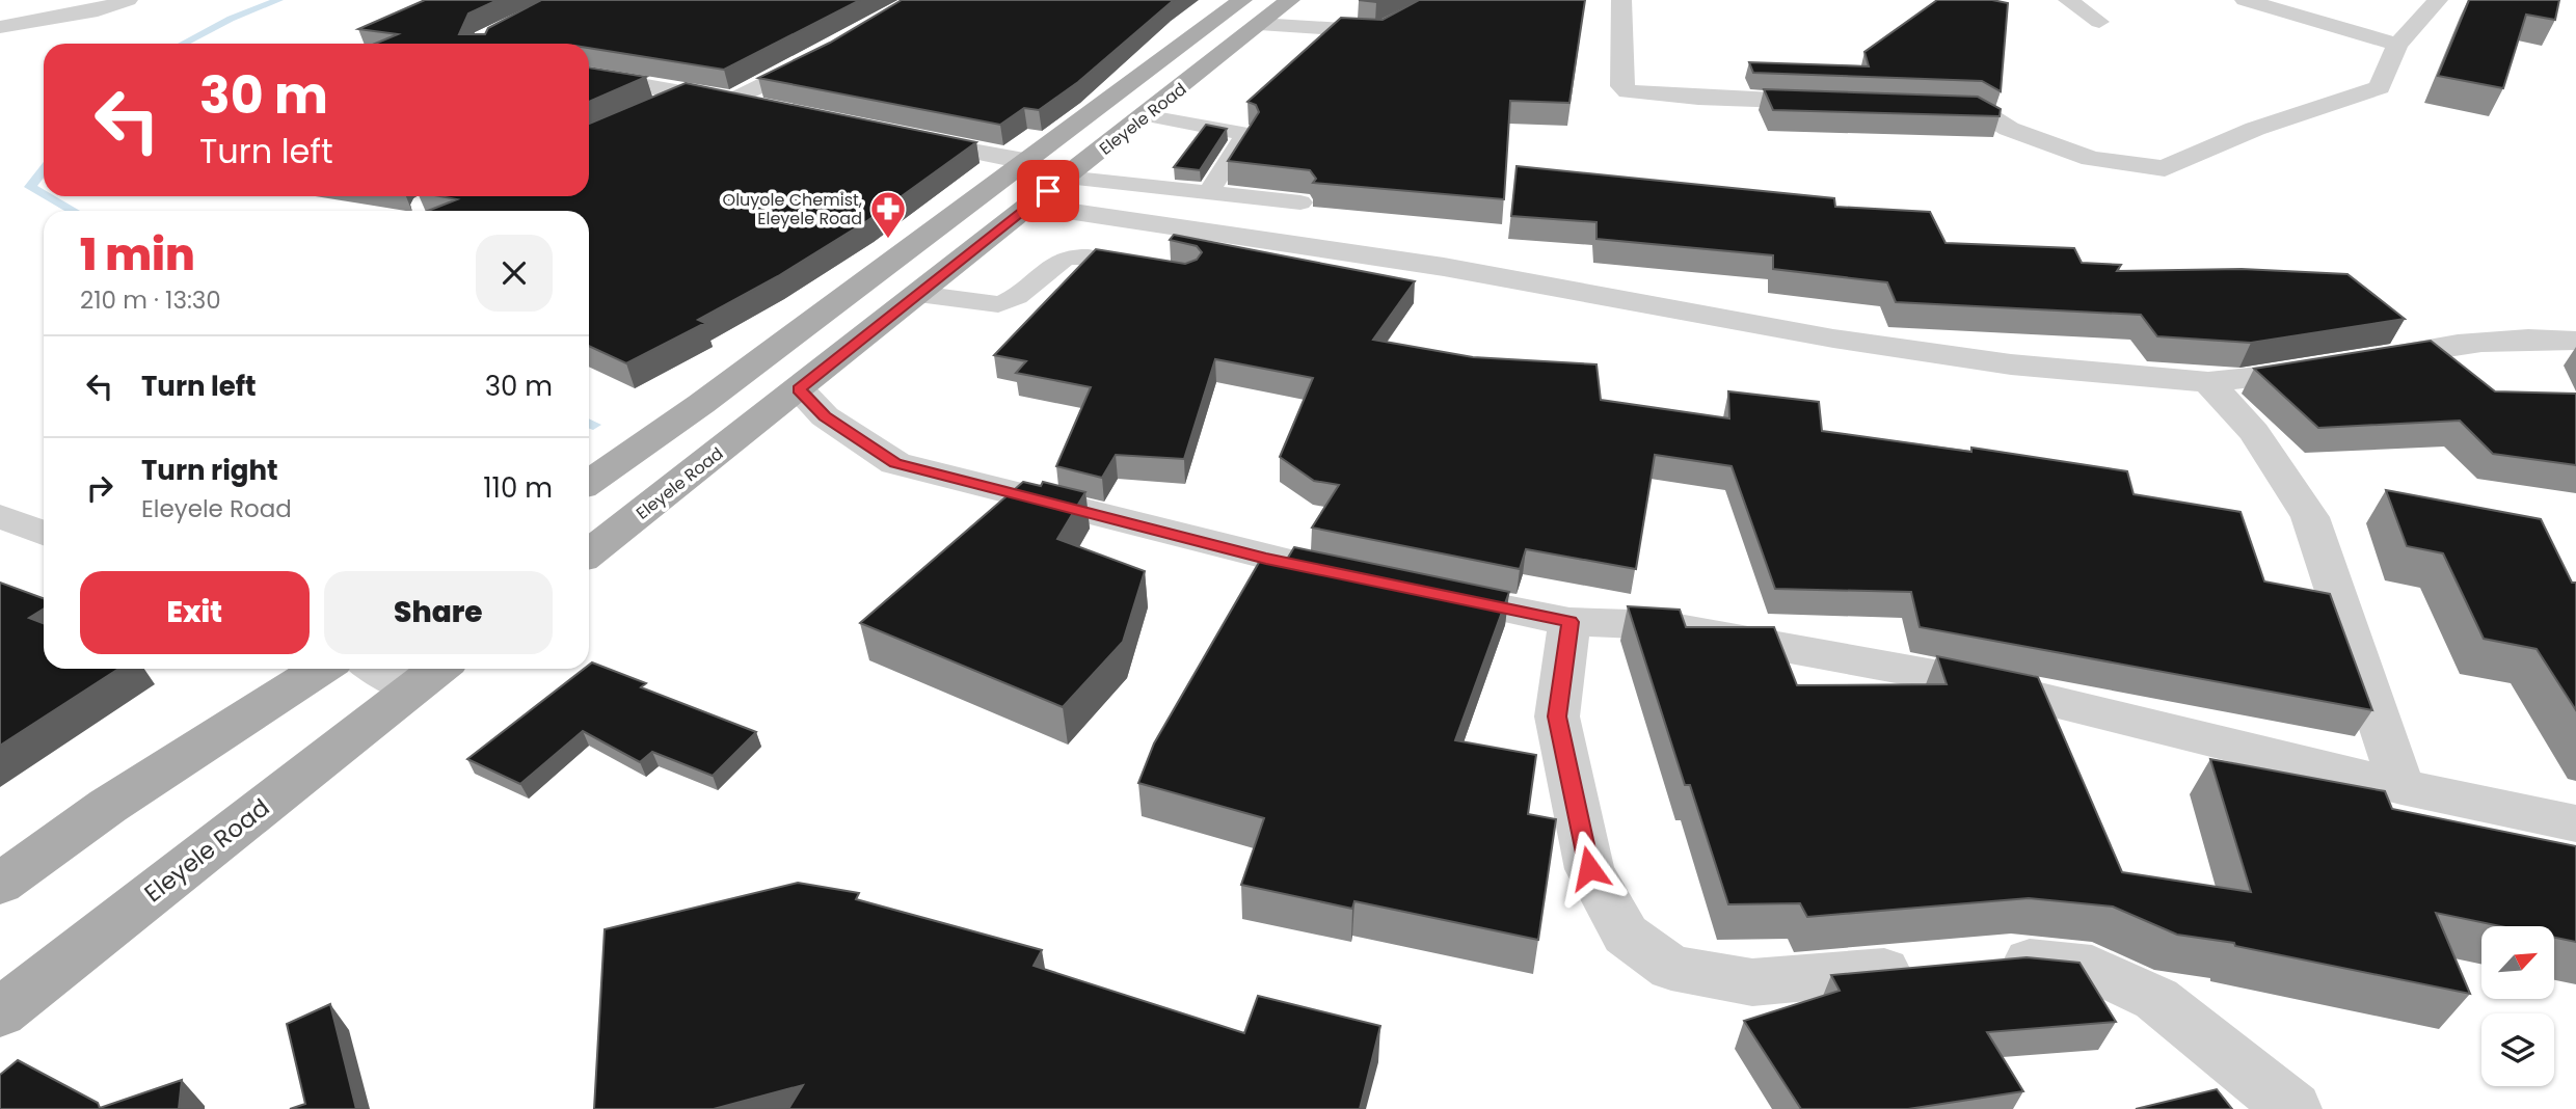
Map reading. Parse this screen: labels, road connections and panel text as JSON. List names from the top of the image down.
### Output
{
  "streets": {
    "main road": ["Eleyele Road"]
  },
  "places": {
    "pharmacy": ["Oluyole Chemist, Eleyele Road"]
  },
  "north": "top right",
  "page": {
    "turn": ["30 m", "Turn left"],
    "heading": ["1 min", "210 m · 13:30"],
    "list": [
      {
        "name": "Turn left",
        "value": "30 m"
      },
      {
        "name": "Turn right",
        "note": "Eleyele Road",
        "value": "110 m"
      }
    ],
    "buttons": ["Exit", "Share"]
  }
}
